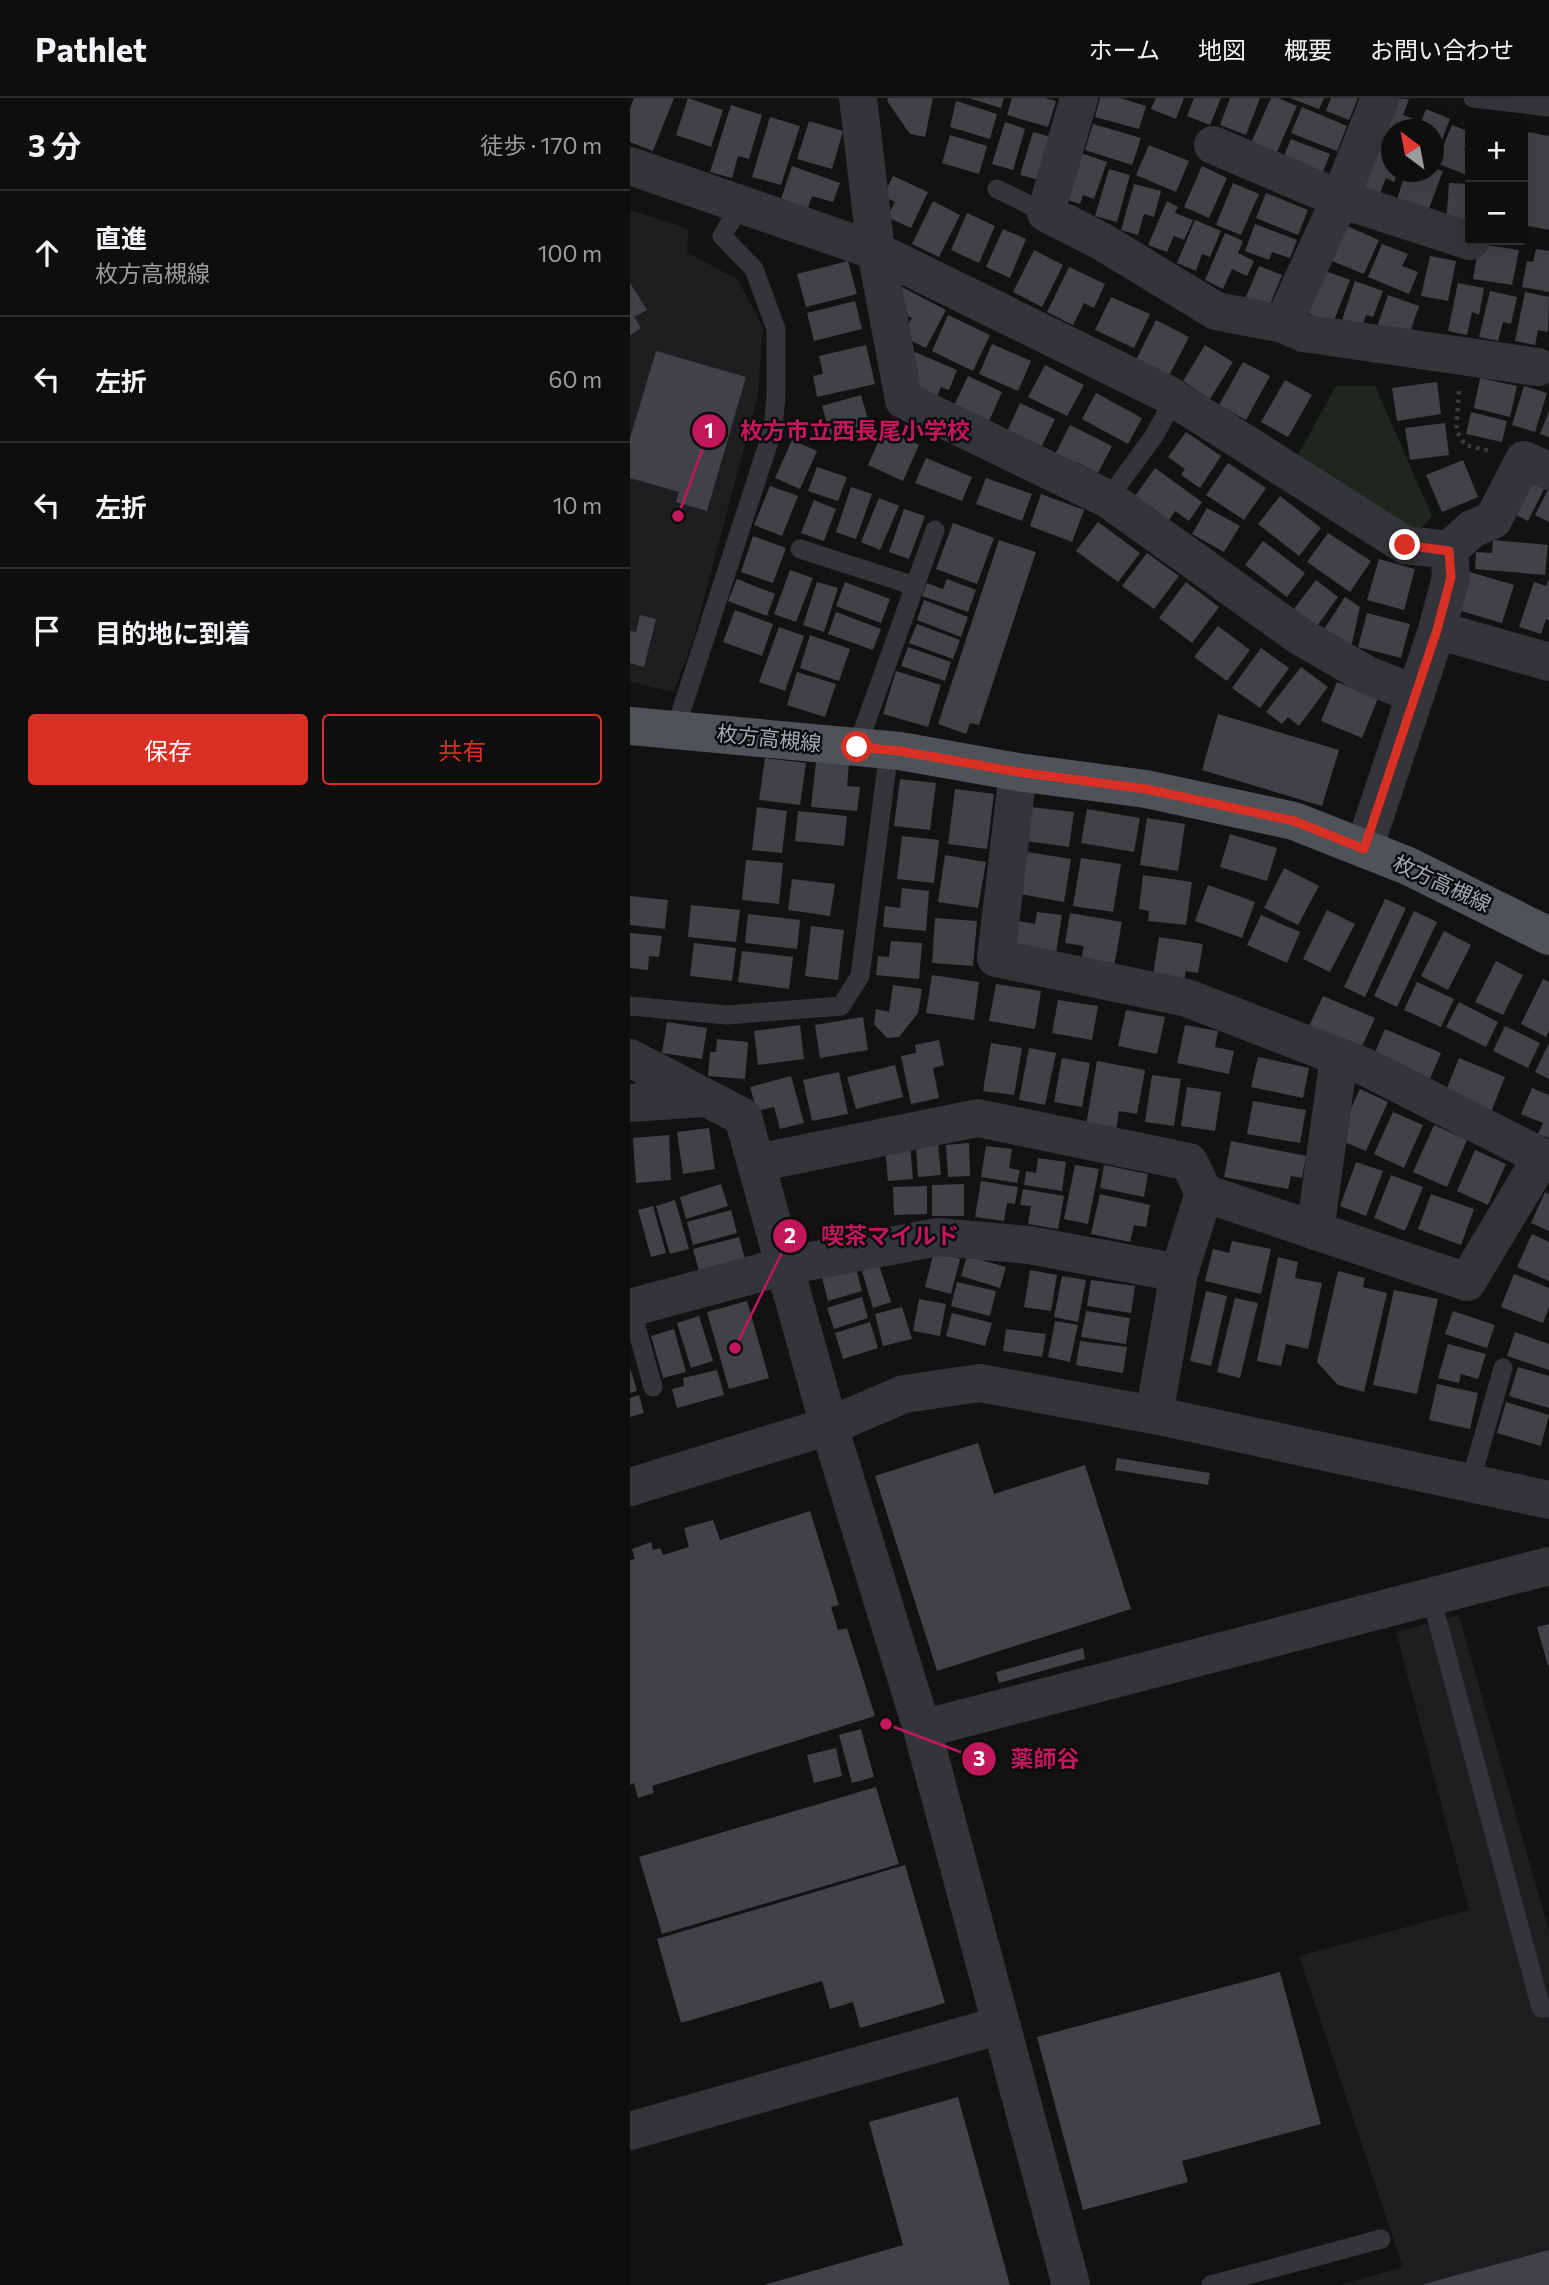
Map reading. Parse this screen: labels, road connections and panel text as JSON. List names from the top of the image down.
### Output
{
  "streets": {
    "main road": ["枚方高槻線"]
  },
  "places": ["枚方市立西長尾小学校", "喫茶マイルド", "薬師谷"],
  "north": "top left",
  "page": {
    "header": "Pathlet",
    "nav": [
      "ホーム",
      "地図",
      "概要",
      "お問い合わせ"
    ],
    "heading": ["3 分", "徒歩 · 170 m"],
    "map_buttons": ["+", "−"],
    "list": [
      ["直進", "枚方高槻線", "100 m"],
      ["左折", "60 m"],
      ["左折", "10 m"],
      "目的地に到着"
    ],
    "buttons": ["保存", "共有"]
  }
}
